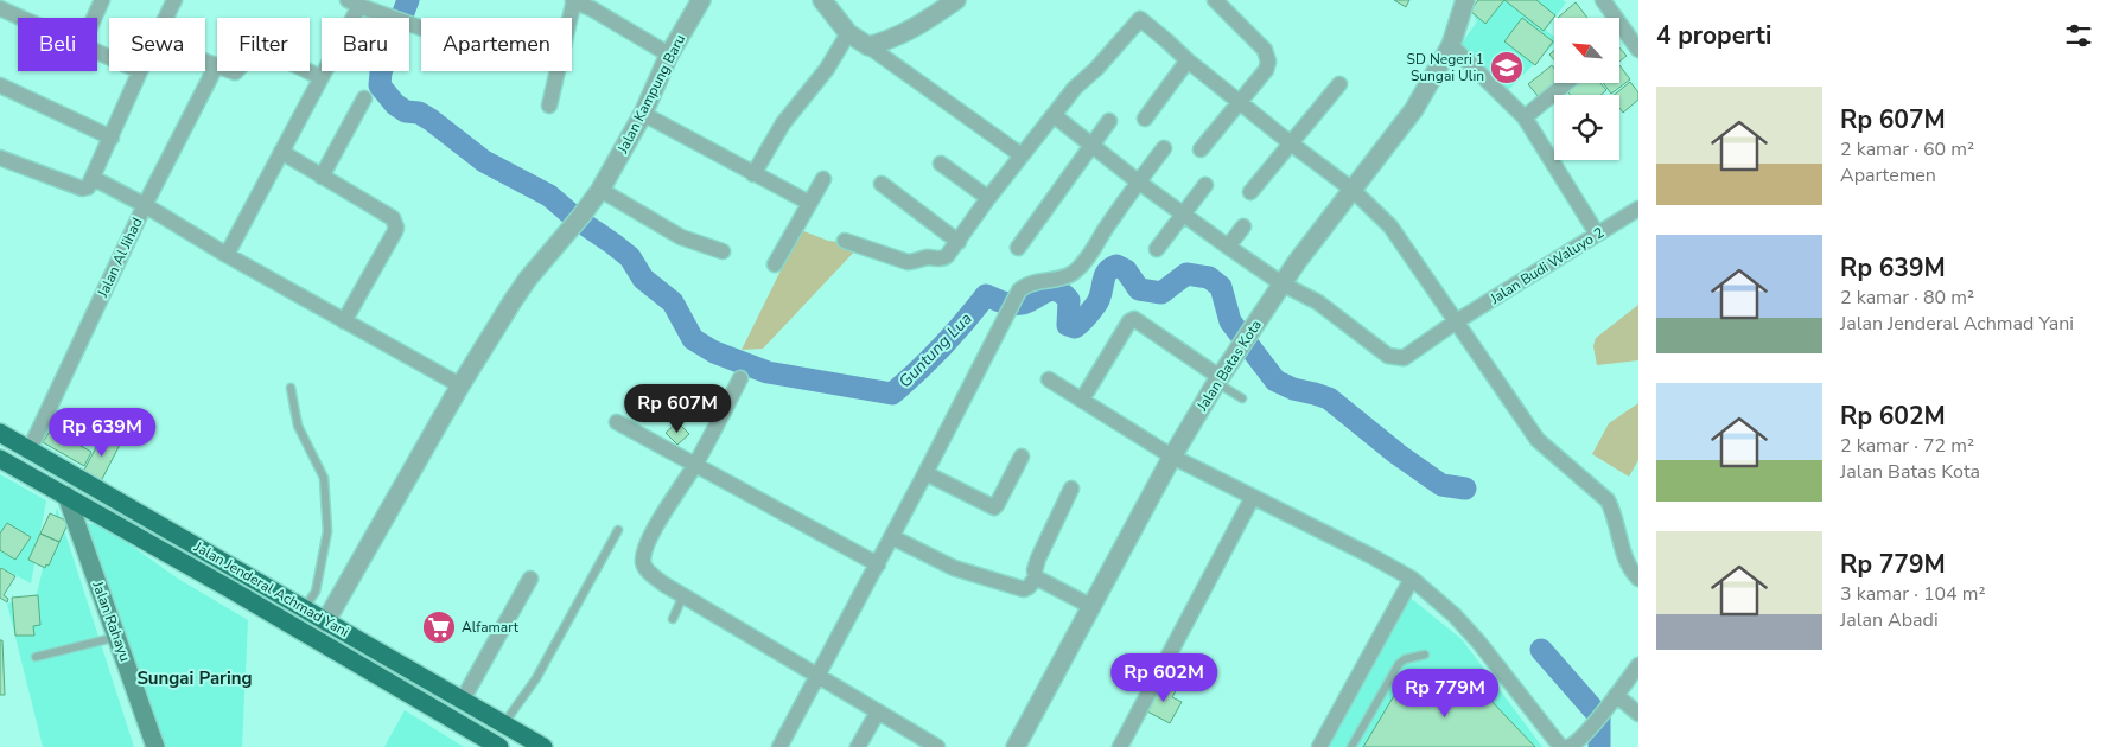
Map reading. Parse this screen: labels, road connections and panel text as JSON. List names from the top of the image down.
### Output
{
  "streets": {
    "highway": ["Jalan Jenderal Achmad Yani"],
    "main road": ["Jalan Rahayu"],
    "street": [
      "Jalan Kampung Baru",
      "Jalan Al Jihad",
      "Jalan Budi Waluyo 2",
      "Jalan Batas Kota"
    ]
  },
  "crossings": [
    ["Jalan Kampung Baru", "Jalan Jenderal Achmad Yani"],
    ["Jalan Al Jihad", "Jalan Jenderal Achmad Yani"],
    ["Jalan Budi Waluyo 2", "Jalan Batas Kota"],
    ["Jalan Jenderal Achmad Yani", "Jalan Rahayu"]
  ],
  "districts": ["Sungai Paring"],
  "water": ["Guntung Lua"],
  "places": {
    "school or university": ["SD Negeri 1 Sungai Ulin"],
    "supermarket": ["Alfamart"]
  },
  "north": "top left",
  "page": {
    "heading": "4 properti",
    "chip": [
      "Beli",
      "Sewa",
      "Filter",
      "Baru",
      "Apartemen"
    ],
    "list": [
      {
        "name": "Rp 607M",
        "note": "2 kamar · 60 m² · Apartemen"
      },
      {
        "name": "Rp 639M",
        "note": "2 kamar · 80 m² · Jalan Jenderal Achmad Yani"
      },
      {
        "name": "Rp 602M",
        "note": "2 kamar · 72 m² · Jalan Batas Kota"
      },
      {
        "name": "Rp 779M",
        "note": "3 kamar · 104 m² · Jalan Abadi"
      }
    ],
    "price": [
      "Rp 607M",
      "Rp 639M",
      "Rp 602M",
      "Rp 779M"
    ]
  }
}
